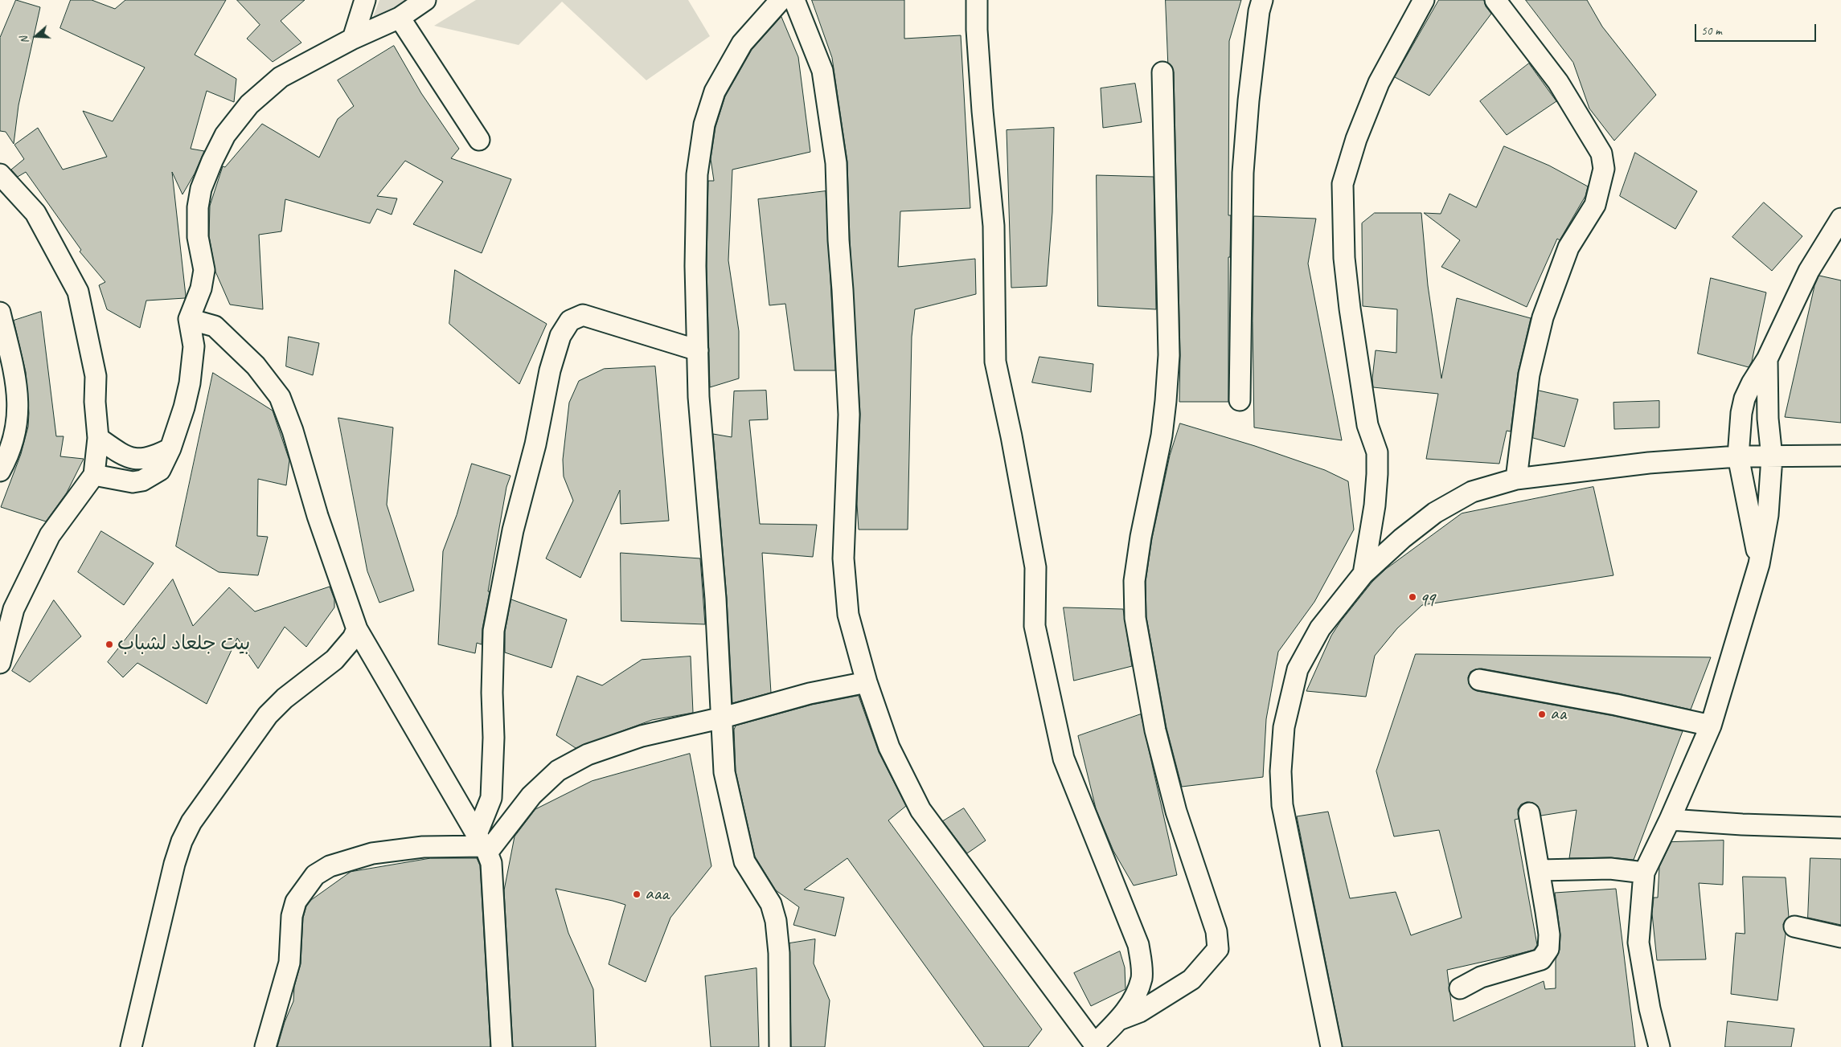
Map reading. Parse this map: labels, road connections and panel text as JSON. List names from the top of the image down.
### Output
{
  "places": [
    "qq",
    "بيت جلعاد لشباب",
    "aa",
    "aaa"
  ],
  "scale_bar": "50 m",
  "north": "left"
}
